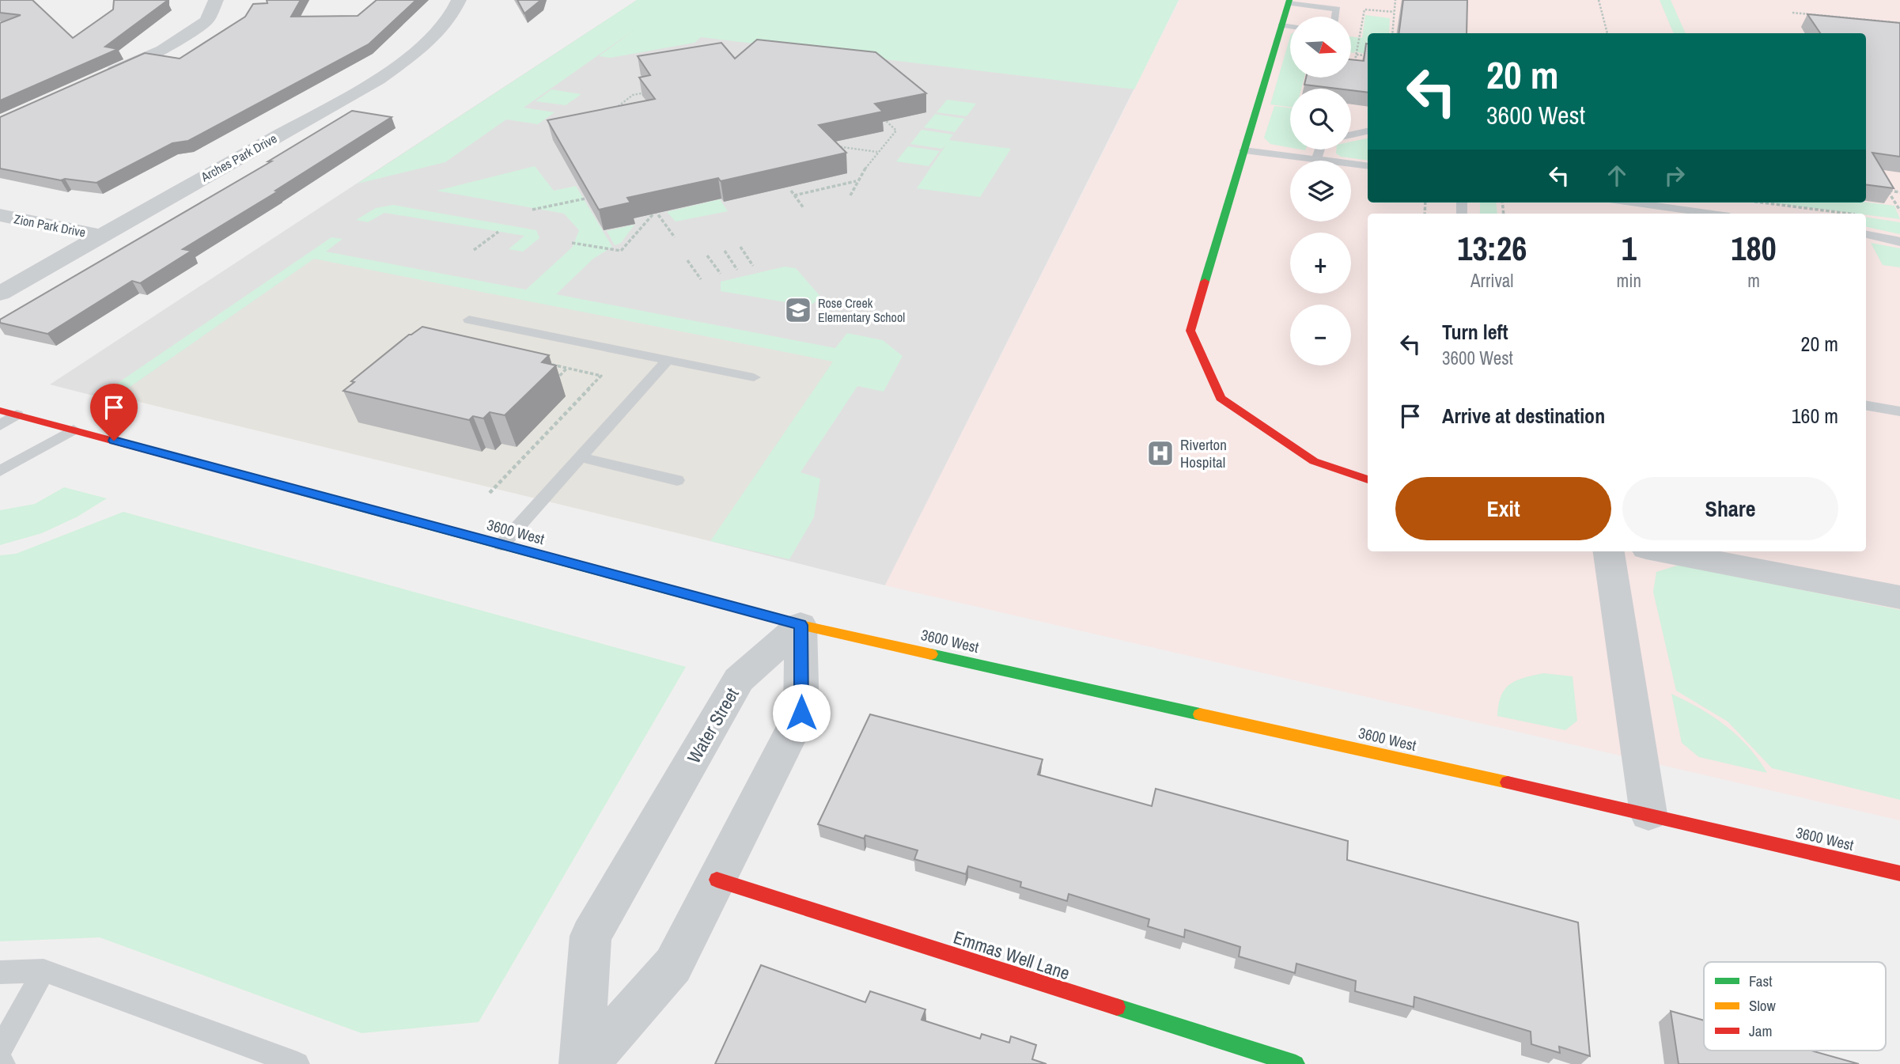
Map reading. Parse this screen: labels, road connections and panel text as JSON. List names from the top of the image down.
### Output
{
  "streets": {
    "street": [
      "Arches Park Drive",
      "Zion Park Drive",
      "3600 West",
      "Water Street",
      "Emmas Well Lane"
    ]
  },
  "crossings": [
    ["Arches Park Drive", "Zion Park Drive"],
    ["3600 West", "Water Street"]
  ],
  "places": {
    "school or university": ["Rose Creek Elementary School"],
    "hospital": ["Riverton Hospital"]
  },
  "legend": ["Fast", "Slow", "Jam"],
  "north": "right",
  "page": {
    "map_buttons": ["+", "−"],
    "turn": ["20 m", "3600 West"],
    "eta": [
      "13:26",
      "Arrival",
      "1",
      "min",
      "180",
      "m"
    ],
    "list": [
      {
        "name": "Turn left",
        "note": "3600 West",
        "value": "20 m"
      },
      {
        "name": "Arrive at destination",
        "value": "160 m"
      }
    ],
    "buttons": ["Exit", "Share"]
  }
}
